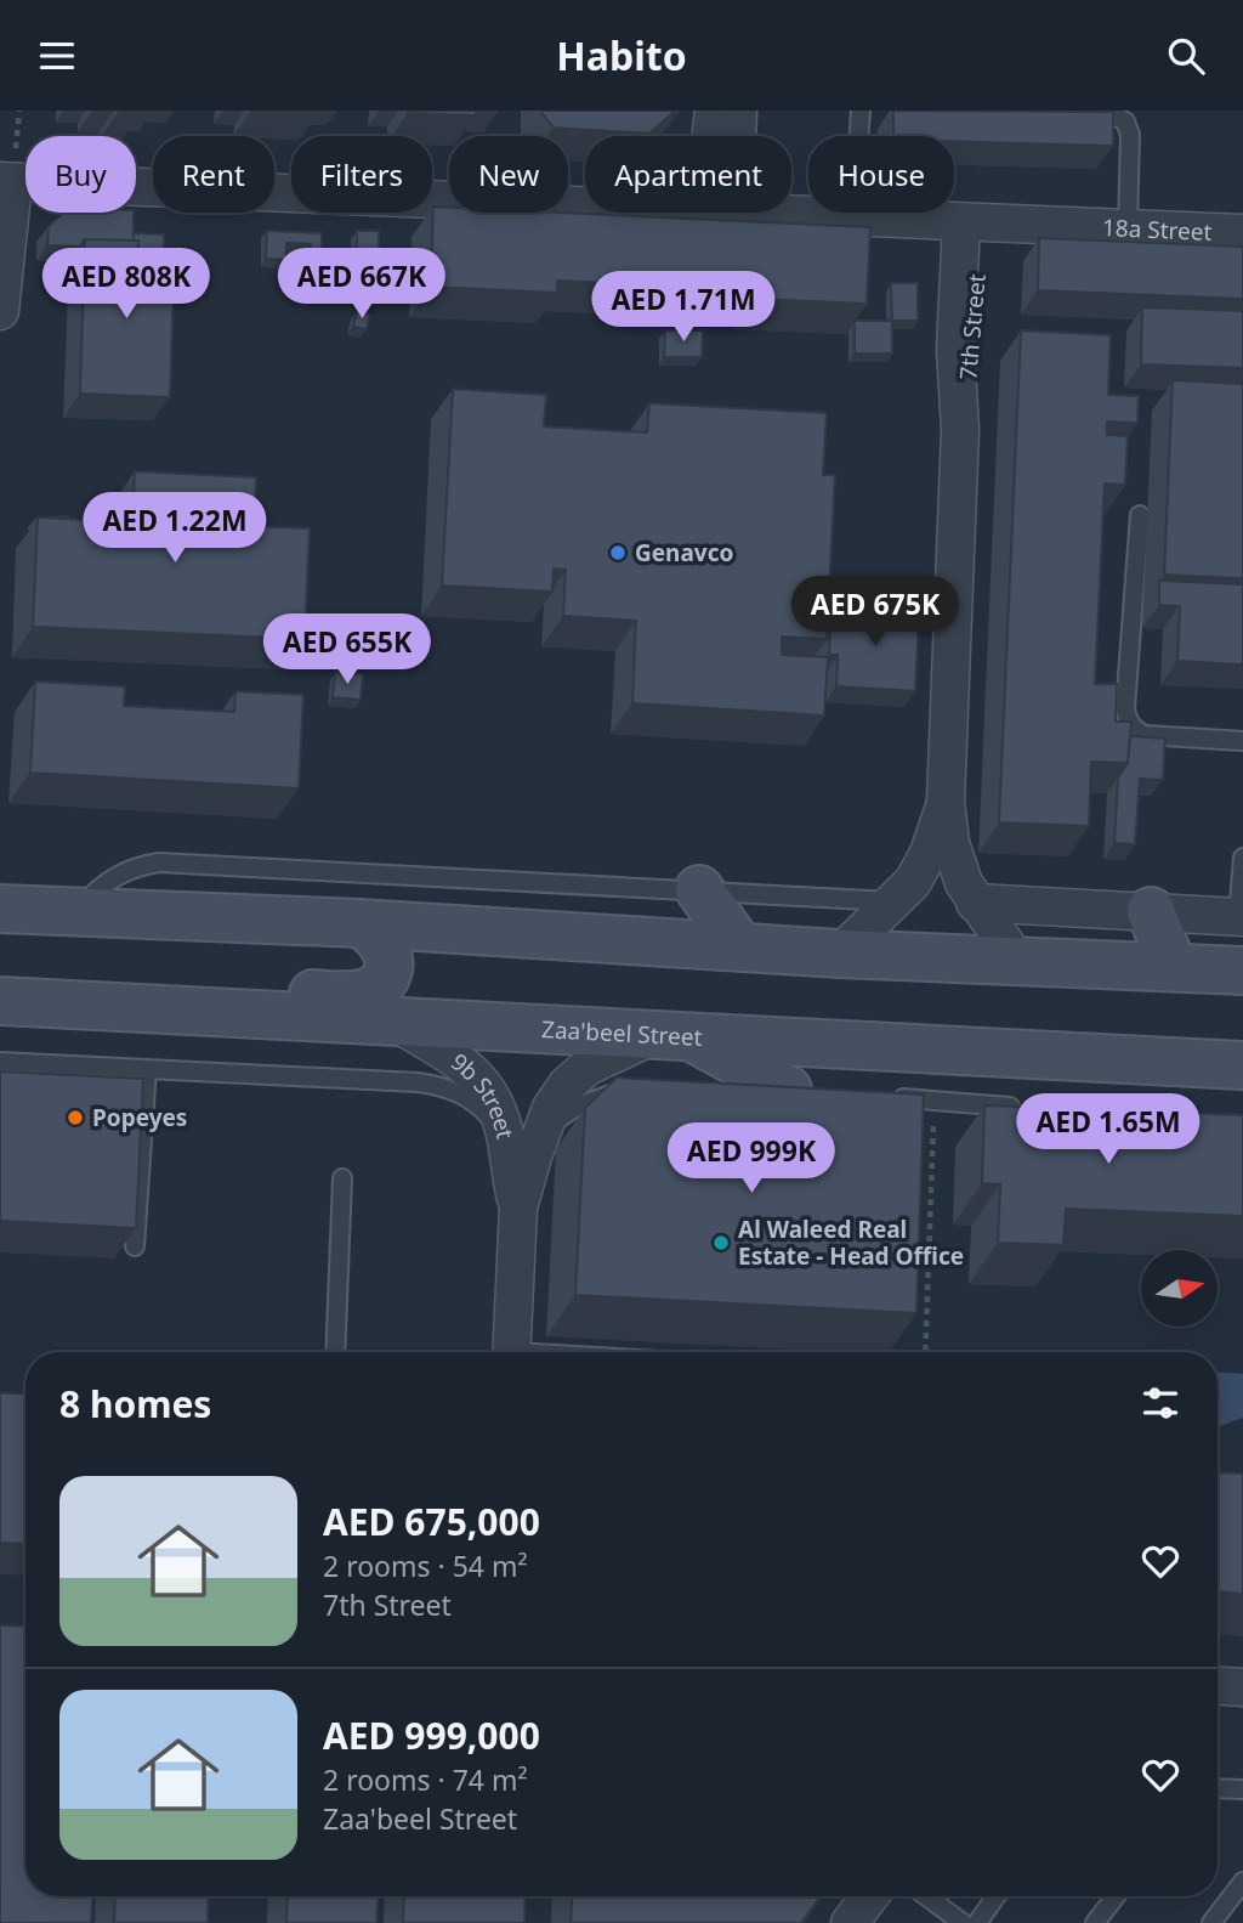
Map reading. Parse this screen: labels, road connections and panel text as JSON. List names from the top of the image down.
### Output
{
  "streets": {
    "main road": ["Zaa'beel Street"],
    "street": ["18a Street", "7th Street", "9b Street"]
  },
  "crossings": [
    ["18a Street", "7th Street"],
    ["Zaa'beel Street", "9b Street"]
  ],
  "places": ["Genavco", "Popeyes", "Al Waleed Real Estate - Head Office"],
  "north": "right",
  "page": {
    "header": "Habito",
    "chip": [
      "Buy",
      "Rent",
      "Filters",
      "New",
      "Apartment",
      "House"
    ],
    "price": [
      "AED 808K",
      "AED 667K",
      "AED 1.71M",
      "AED 1.22M",
      "AED 675K",
      "AED 655K",
      "AED 1.65M",
      "AED 999K"
    ],
    "heading": "8 homes",
    "list": [
      {
        "name": "AED 675,000",
        "note": "2 rooms · 54 m² · 7th Street"
      },
      {
        "name": "AED 999,000",
        "note": "2 rooms · 74 m² · Zaa'beel Street"
      }
    ]
  }
}
